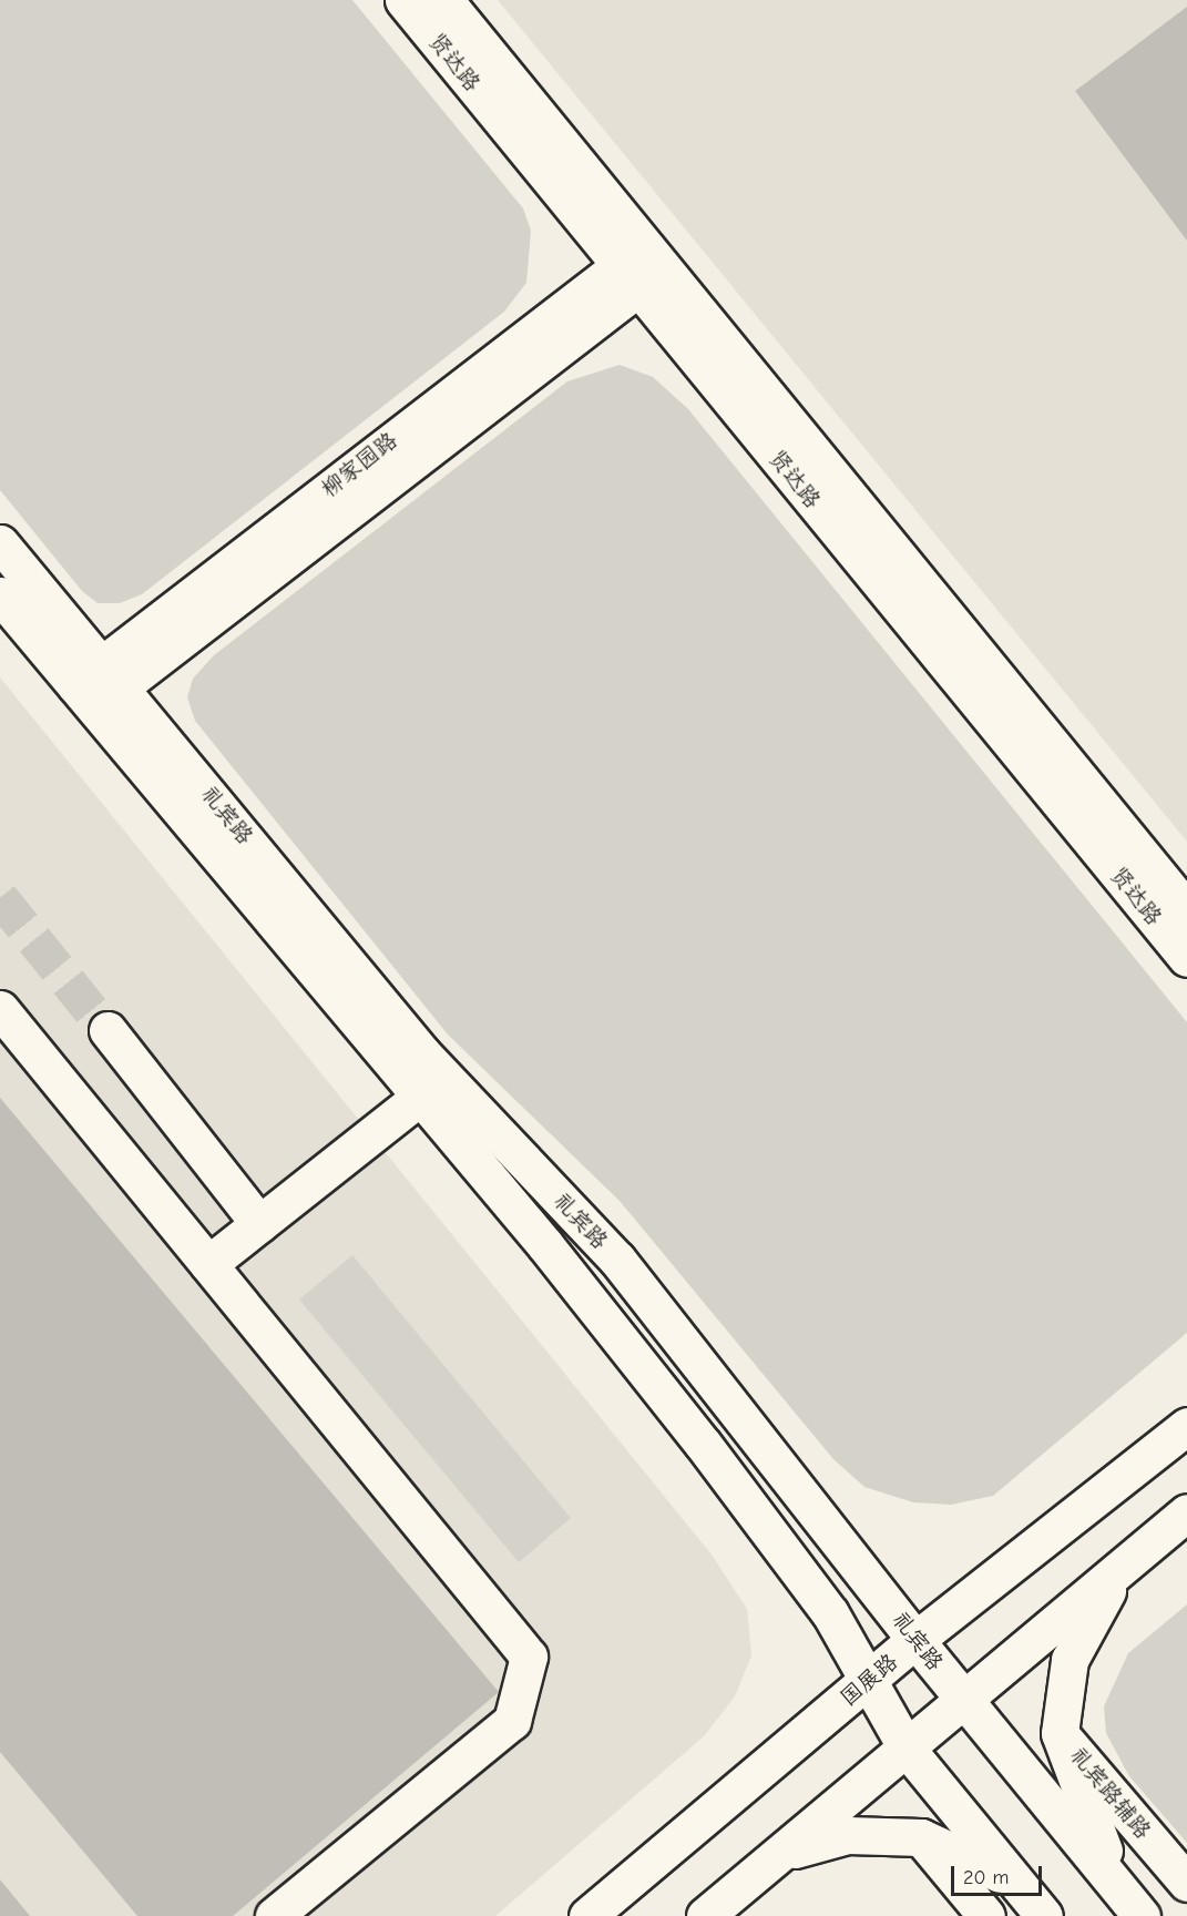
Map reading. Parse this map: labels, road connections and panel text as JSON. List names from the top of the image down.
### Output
{
  "streets": {
    "main road": [
      "贤达路",
      "柳家园路",
      "礼宾路",
      "国展路",
      "礼宾路辅路"
    ]
  },
  "crossings": [
    ["贤达路", "柳家园路"],
    ["柳家园路", "礼宾路"],
    ["礼宾路", "国展路"]
  ],
  "scale_bar": "20 m"
}
